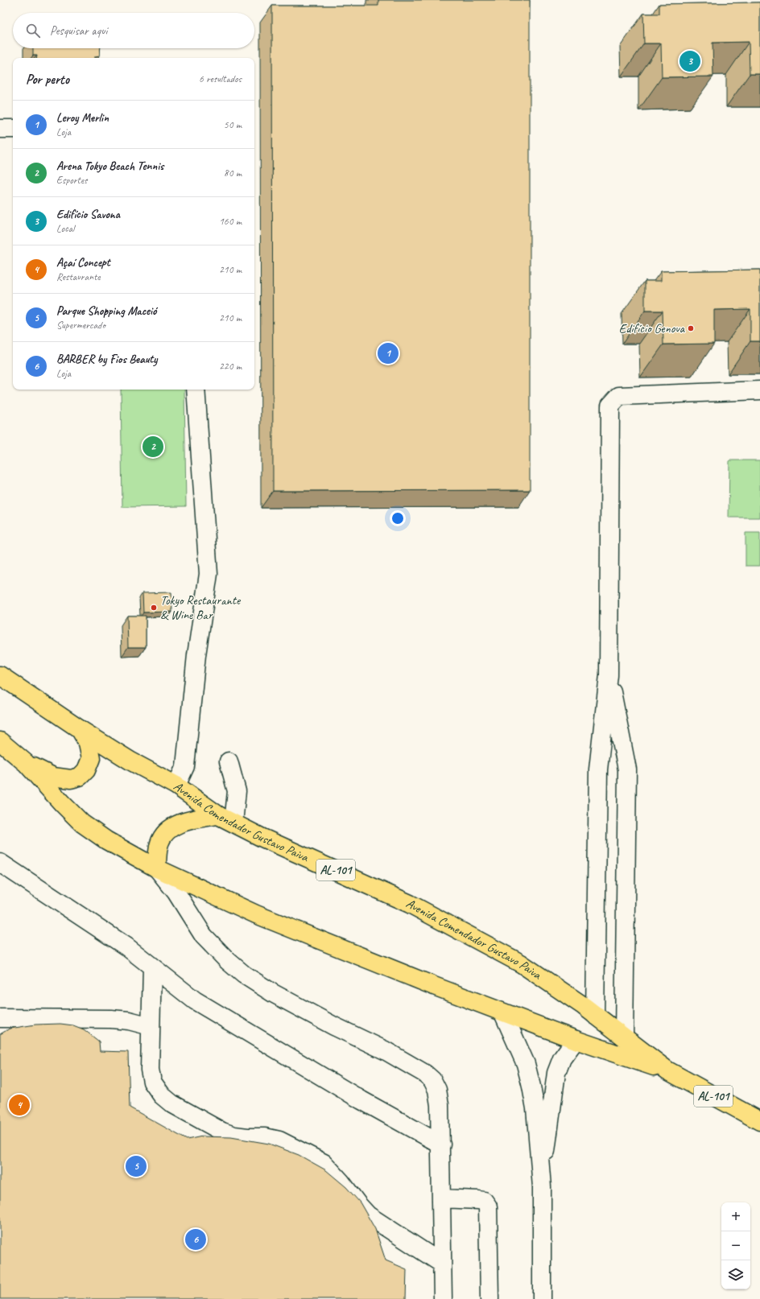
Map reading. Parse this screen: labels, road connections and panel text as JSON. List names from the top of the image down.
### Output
{
  "streets": {
    "main road": ["Avenida Comendador Gustavo Paiva", "AL-101"]
  },
  "places": ["Edifício Genova", "Tokyo Restaurante & Wine Bar"],
  "page": {
    "search": "Pesquisar aqui",
    "pins": [
      "3",
      "1",
      "2",
      "4",
      "5",
      "6"
    ],
    "heading": ["Por perto", "6 resultados"],
    "list": [
      {
        "mark": "1",
        "name": "Leroy Merlin",
        "note": "Loja",
        "value": "50 m"
      },
      {
        "mark": "2",
        "name": "Arena Tokyo Beach Tennis",
        "note": "Esportes",
        "value": "80 m"
      },
      {
        "mark": "3",
        "name": "Edifício Savona",
        "note": "Local",
        "value": "160 m"
      },
      {
        "mark": "4",
        "name": "Açaí Concept",
        "note": "Restaurante",
        "value": "210 m"
      },
      {
        "mark": "5",
        "name": "Parque Shopping Maceió",
        "note": "Supermercado",
        "value": "210 m"
      },
      {
        "mark": "6",
        "name": "BARBER by Fios Beauty",
        "note": "Loja",
        "value": "220 m"
      }
    ],
    "map_buttons": ["+", "−"]
  }
}
